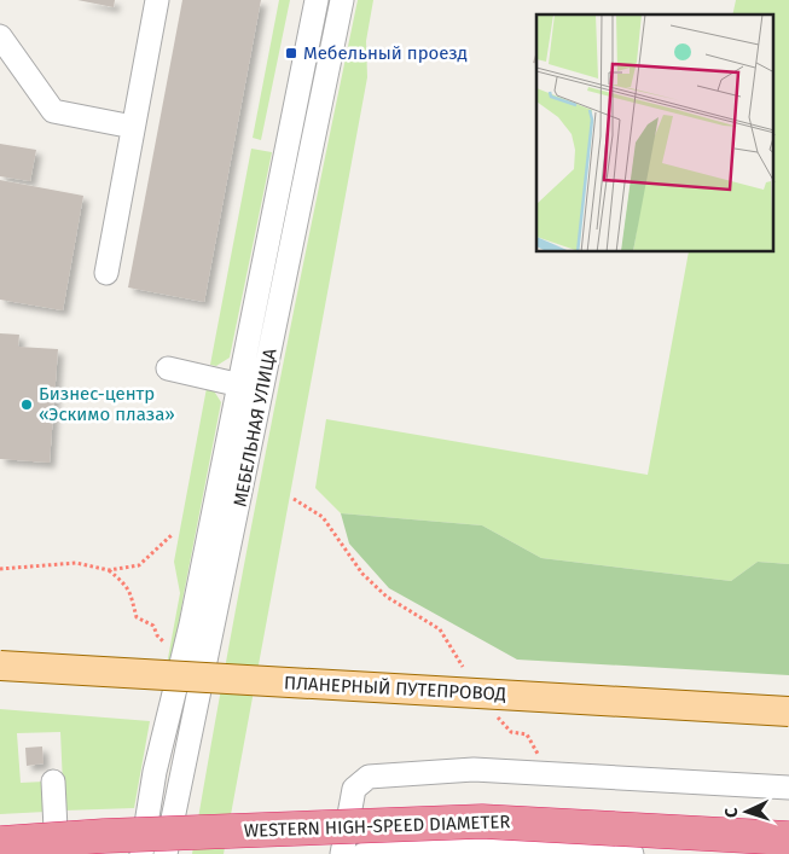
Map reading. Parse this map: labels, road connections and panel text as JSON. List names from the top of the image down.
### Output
{
  "streets": {
    "highway": ["WESTERN HIGH-SPEED DIAMETER"],
    "main road": ["ПЛАНЕРНЫЙ ПУТЕПРОВОД"],
    "street": ["МЕБЕЛЬНАЯ УЛИЦА"]
  },
  "places": {
    "transit": ["Мебельный проезд"],
    "other": ["Бизнес-центр «Эскимо плаза»"]
  },
  "north": "left"
}
